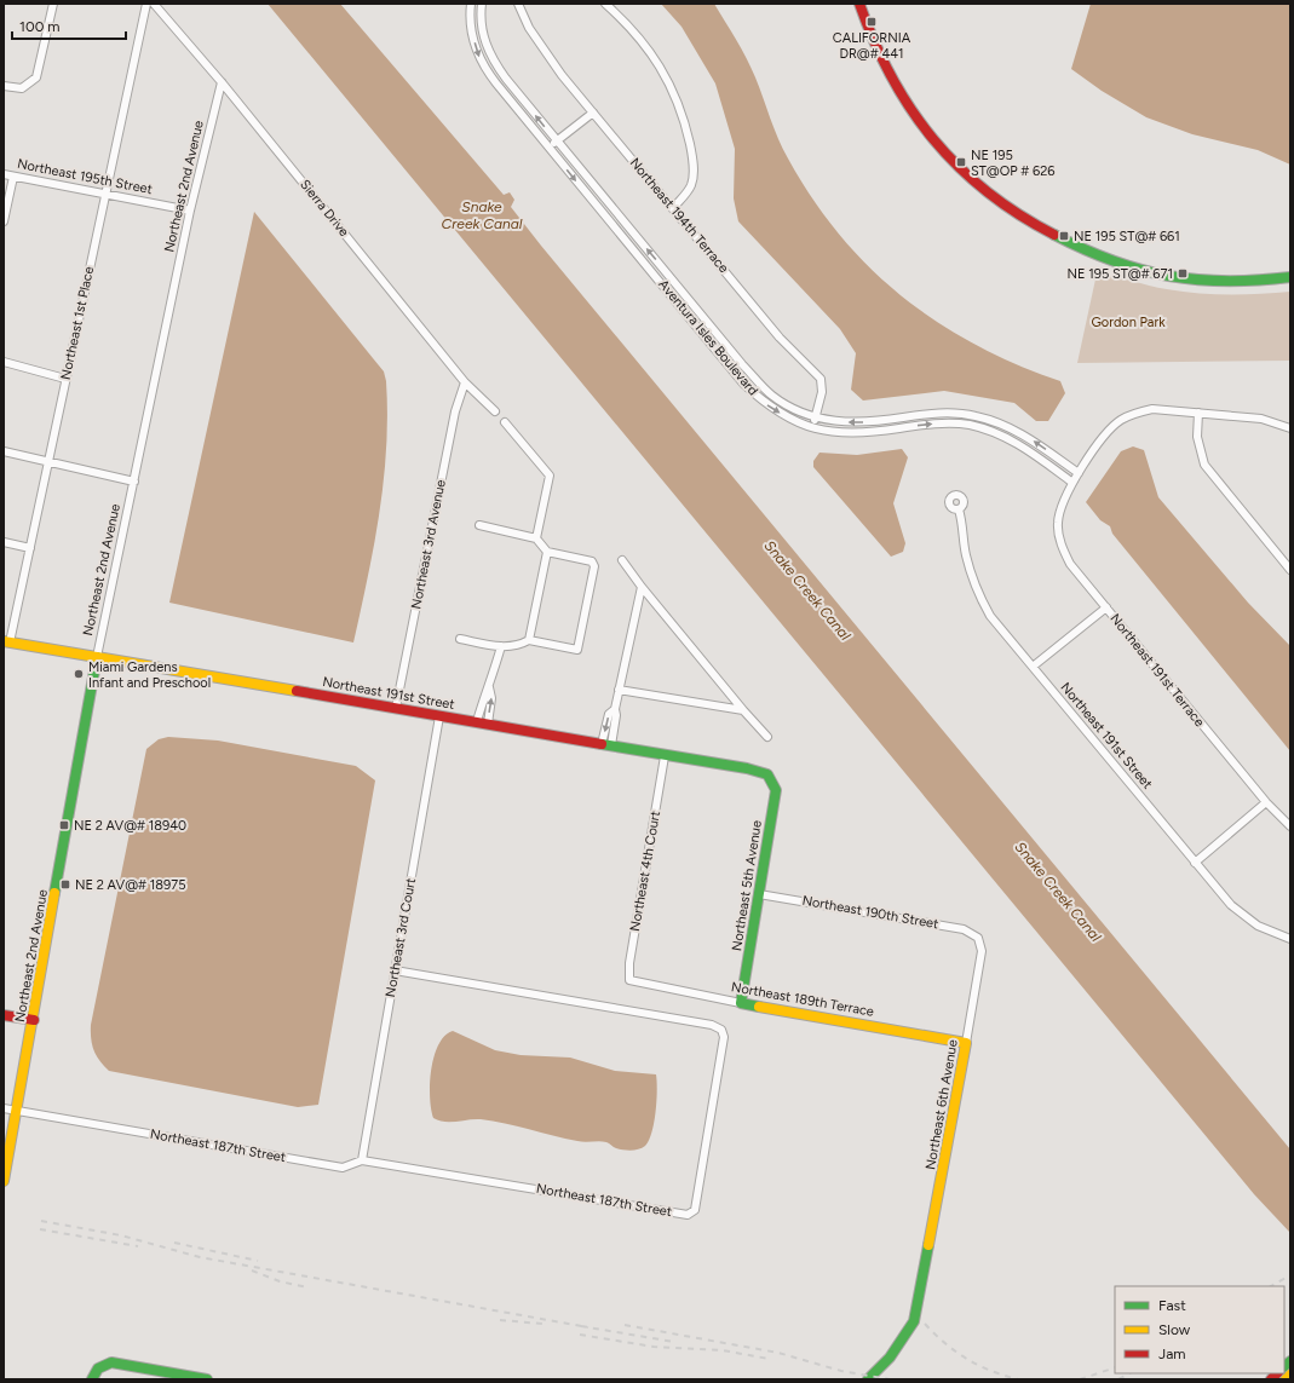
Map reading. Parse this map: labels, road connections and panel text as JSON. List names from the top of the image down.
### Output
{
  "streets": {
    "main road": [
      "Northeast 2nd Avenue",
      "Northeast 191st Street",
      "Northeast 5th Avenue",
      "Northeast 189th Terrace",
      "Northeast 6th Avenue"
    ],
    "street": [
      "Northeast 195th Street",
      "Sierra Drive",
      "Northeast 194th Terrace",
      "Northeast 1st Place",
      "Aventura Isles Boulevard",
      "Northeast 3rd Avenue",
      "Northeast 191st Terrace",
      "Northeast 4th Court",
      "Northeast 190th Street",
      "Northeast 3rd Court",
      "Northeast 187th Street"
    ]
  },
  "crossings": [
    ["Northeast 195th Street", "Northeast 2nd Avenue"],
    ["Northeast 195th Street", "Northeast 1st Place"],
    ["Northeast 2nd Avenue", "Sierra Drive"],
    ["Northeast 2nd Avenue", "Northeast 191st Street"],
    ["Northeast 2nd Avenue", "Northeast 187th Street"],
    ["Sierra Drive", "Northeast 3rd Avenue"],
    ["Northeast 194th Terrace", "Aventura Isles Boulevard"],
    ["Northeast 1st Place", "Northeast 191st Street"],
    ["Aventura Isles Boulevard", "Northeast 191st Terrace"],
    ["Northeast 3rd Avenue", "Northeast 191st Street"],
    ["Northeast 191st Street", "Northeast 4th Court"],
    ["Northeast 191st Street", "Northeast 5th Avenue"],
    ["Northeast 191st Street", "Northeast 3rd Court"],
    ["Northeast 4th Court", "Northeast 189th Terrace"],
    ["Northeast 5th Avenue", "Northeast 190th Street"],
    ["Northeast 5th Avenue", "Northeast 189th Terrace"],
    ["Northeast 190th Street", "Northeast 6th Avenue"],
    ["Northeast 3rd Court", "Northeast 187th Street"],
    ["Northeast 189th Terrace", "Northeast 6th Avenue"]
  ],
  "water": ["Snake Creek Canal"],
  "parks": ["Gordon Park"],
  "places": {
    "transit": [
      "CALIFORNIA DR@# 441",
      "NE 195 ST@OP # 626",
      "NE 195 ST@# 661",
      "NE 195 ST@# 671",
      "NE 2 AV@# 18940",
      "NE 2 AV@# 18975"
    ],
    "other": ["Miami Gardens Infant and Preschool"]
  },
  "legend": ["Fast", "Slow", "Jam"],
  "scale_bar": "100 m"
}
